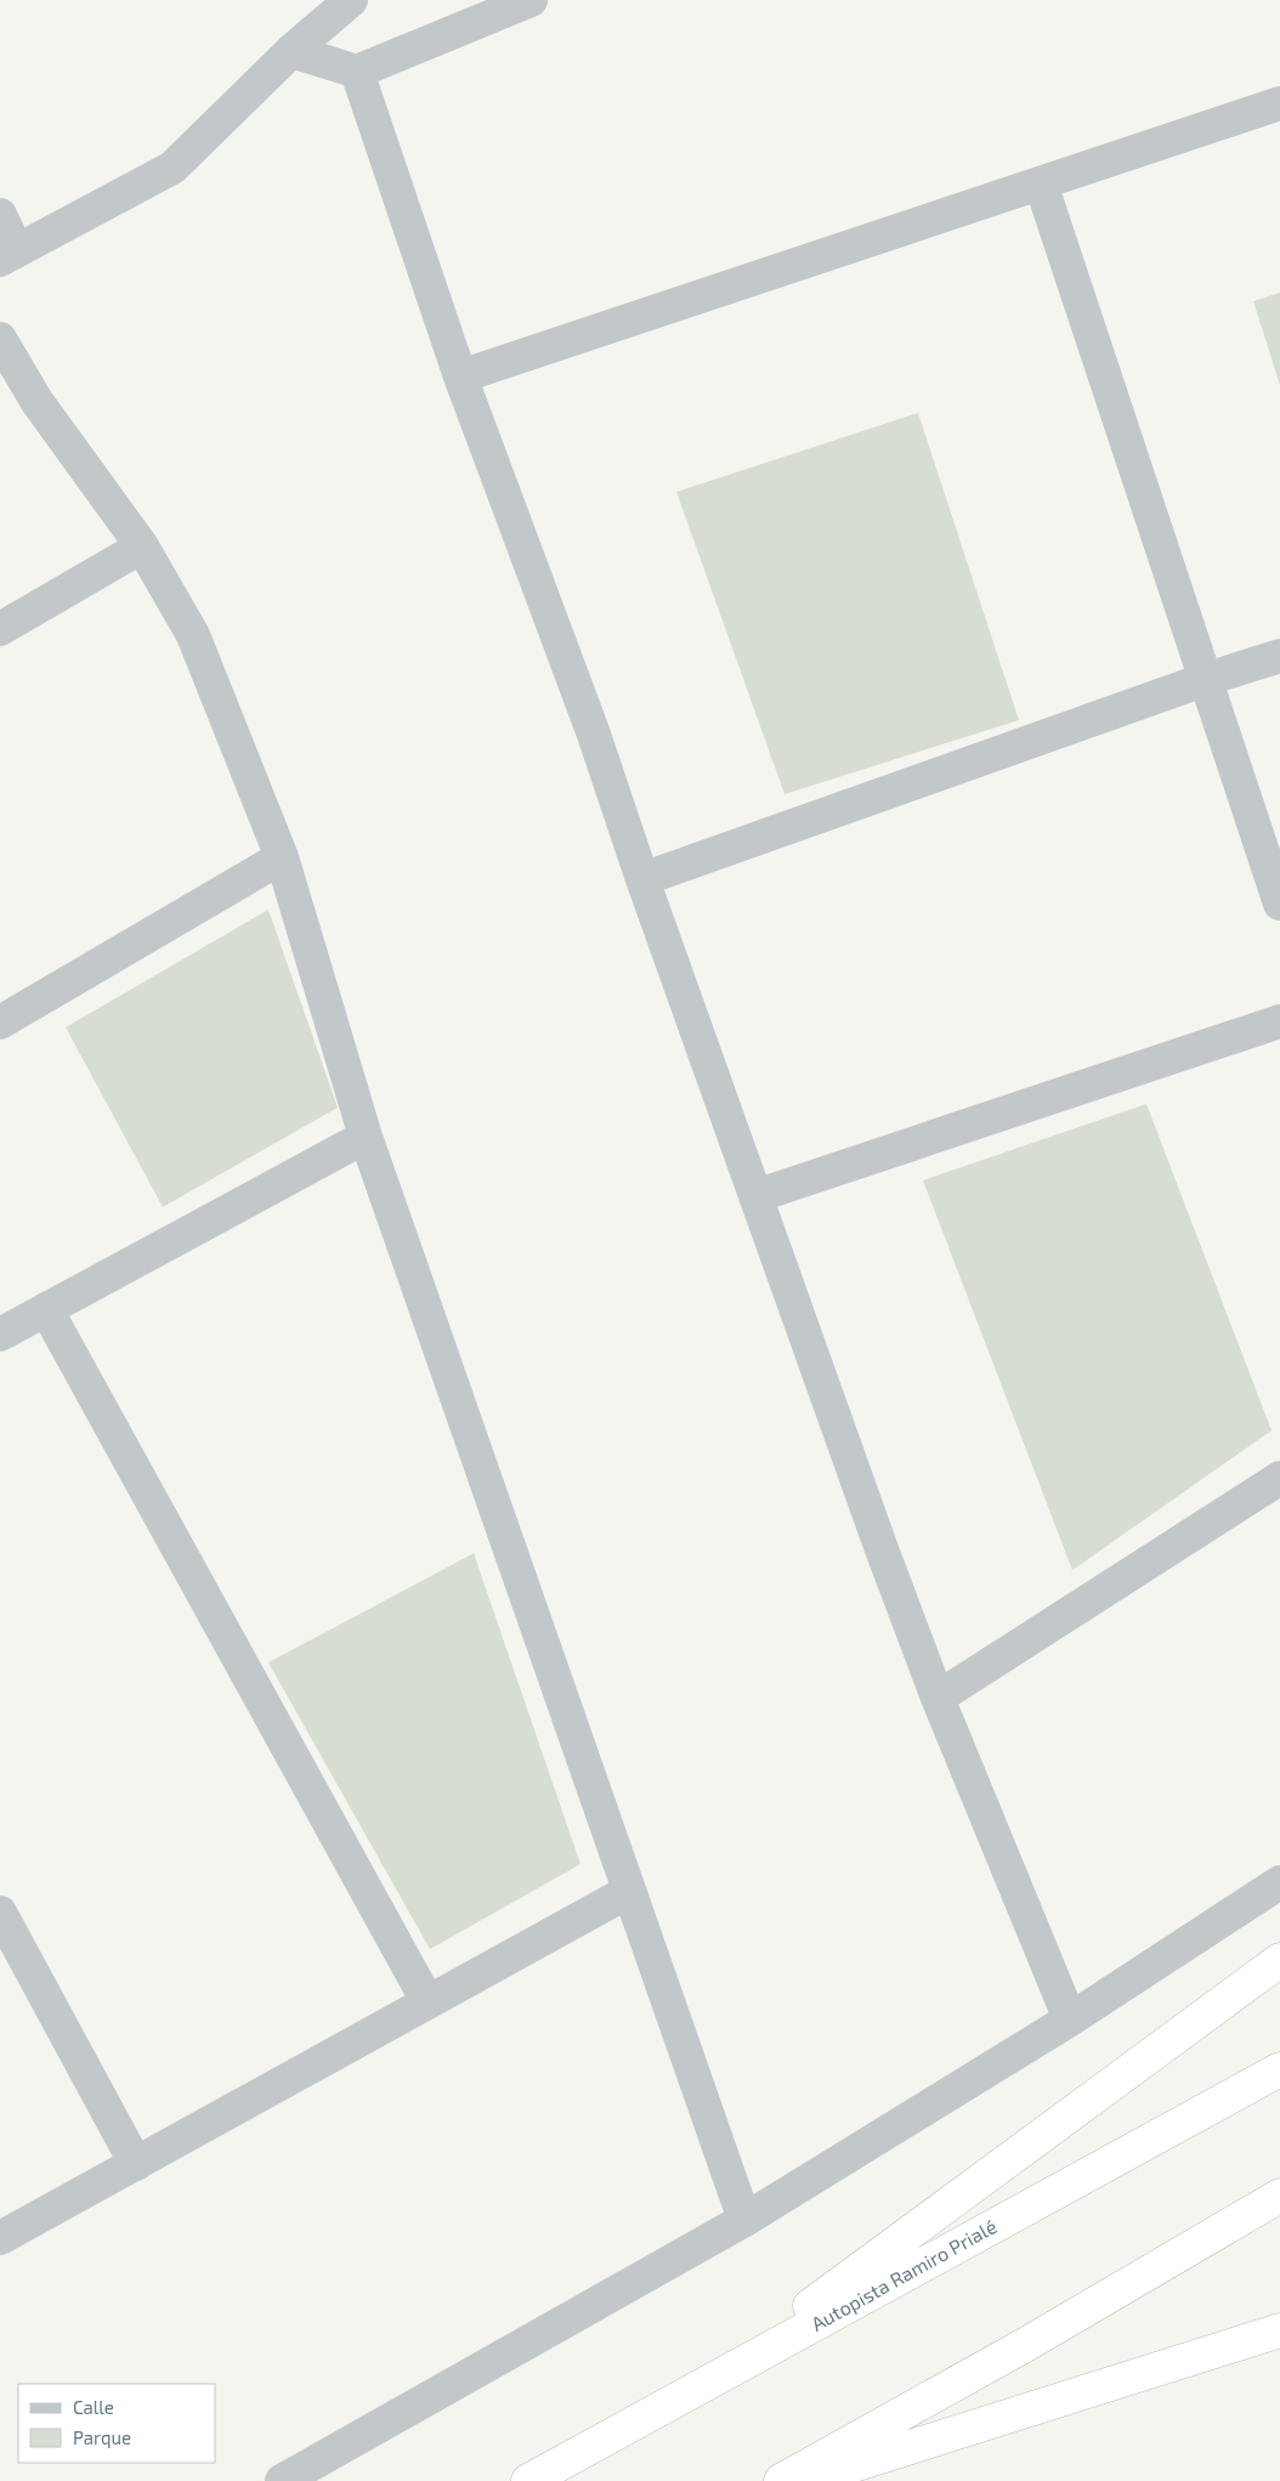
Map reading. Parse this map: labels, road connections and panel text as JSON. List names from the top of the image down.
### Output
{
  "streets": {
    "highway": ["Autopista Ramiro Prialé"]
  },
  "legend": ["Calle", "Parque"]
}
